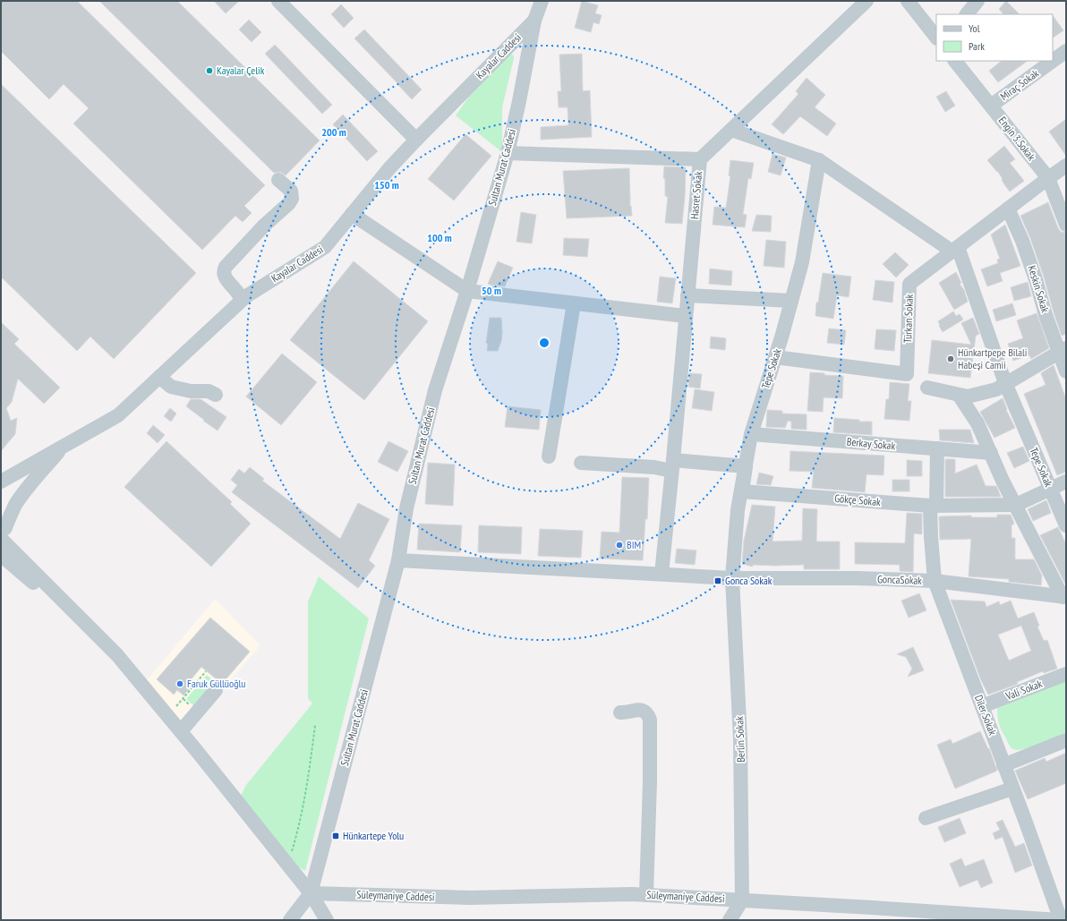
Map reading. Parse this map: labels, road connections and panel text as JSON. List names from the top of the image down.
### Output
{
  "streets": {
    "street": [
      "Kayalar Caddesi",
      "Miraç Sokak",
      "Engin 3.Sokak",
      "Sultan Murat Caddesi",
      "Hasret Sokak",
      "Keskin Sokak",
      "Türkan Sokak",
      "Tepe Sokak",
      "Berkay Sokak",
      "Gökçe Sokak",
      "GoncaSokak",
      "Vali Sokak",
      "Diler Sokak",
      "Berlin Sokak",
      "Süleymaniye Caddesi"
    ]
  },
  "crossings": [
    ["Kayalar Caddesi", "Sultan Murat Caddesi"],
    ["Miraç Sokak", "Engin 3.Sokak"],
    ["Engin 3.Sokak", "Türkan Sokak"],
    ["Sultan Murat Caddesi", "Süleymaniye Caddesi"],
    ["Keskin Sokak", "Türkan Sokak"],
    ["Türkan Sokak", "Tepe Sokak"],
    ["Tepe Sokak", "Berkay Sokak"],
    ["Tepe Sokak", "Gökçe Sokak"],
    ["Tepe Sokak", "GoncaSokak"],
    ["Tepe Sokak", "Berlin Sokak"],
    ["Berkay Sokak", "Diler Sokak"],
    ["Gökçe Sokak", "Diler Sokak"],
    ["GoncaSokak", "Diler Sokak"],
    ["GoncaSokak", "Berlin Sokak"],
    ["Vali Sokak", "Diler Sokak"],
    ["Diler Sokak", "Süleymaniye Caddesi"],
    ["Berlin Sokak", "Süleymaniye Caddesi"]
  ],
  "places": {
    "other": [
      "Kayalar Çelik",
      "Hünkartpepe Bilali Habeşi Camii",
      "BIM",
      "Faruk Güllüoğlu"
    ],
    "transit": ["Gonca Sokak", "Hünkartepe Yolu"]
  },
  "legend": ["Yol", "Park"],
  "rings": [
    "200 m",
    "150 m",
    "100 m",
    "50 m"
  ]
}
